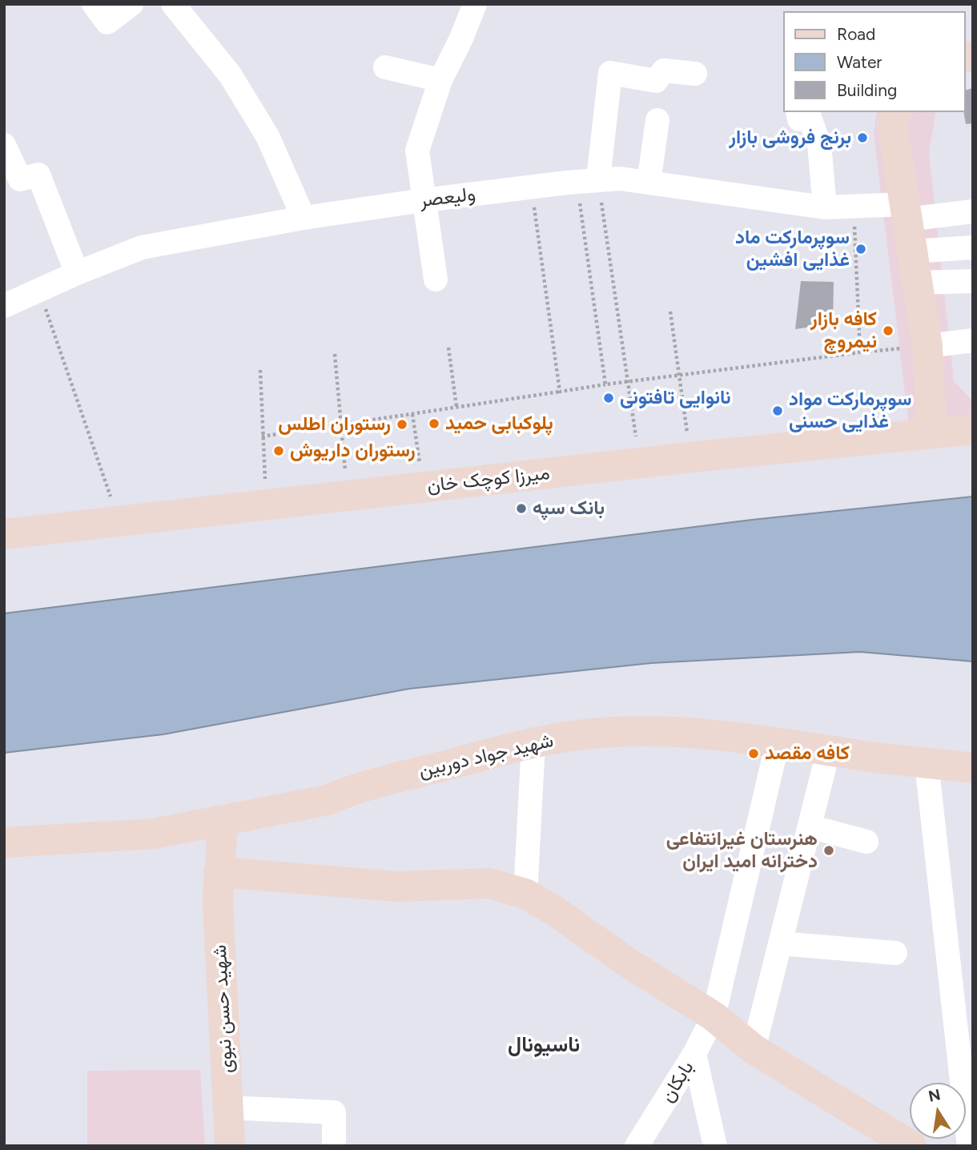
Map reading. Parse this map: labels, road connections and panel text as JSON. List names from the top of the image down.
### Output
{
  "streets": {
    "main road": ["میرزا کوچک خان", "شهید جواد دوربین", "شهید حسن نبوی"],
    "street": ["ولیعصر", "بابکان"]
  },
  "crossings": [
    ["شهید جواد دوربین", "شهید حسن نبوی"],
    ["شهید جواد دوربین", "بابکان"]
  ],
  "districts": ["ناسیونال"],
  "places": [
    "برنج فروشی بازار",
    "سوپرمارکت ماد غذایی افشین",
    "کافه بازار نیمروچ",
    "نانوایی تافتونی",
    "سوپرمارکت مواد غذایی حسنی",
    "پلوکبابی حمید",
    "رستوران اطلس",
    "رستوران داریوش",
    "بانک سپه",
    "کافه مقصد",
    "هنرستان غیرانتفاعی دخترانه امید ایران"
  ],
  "legend": ["Road", "Water", "Building"],
  "north": "top"
}
